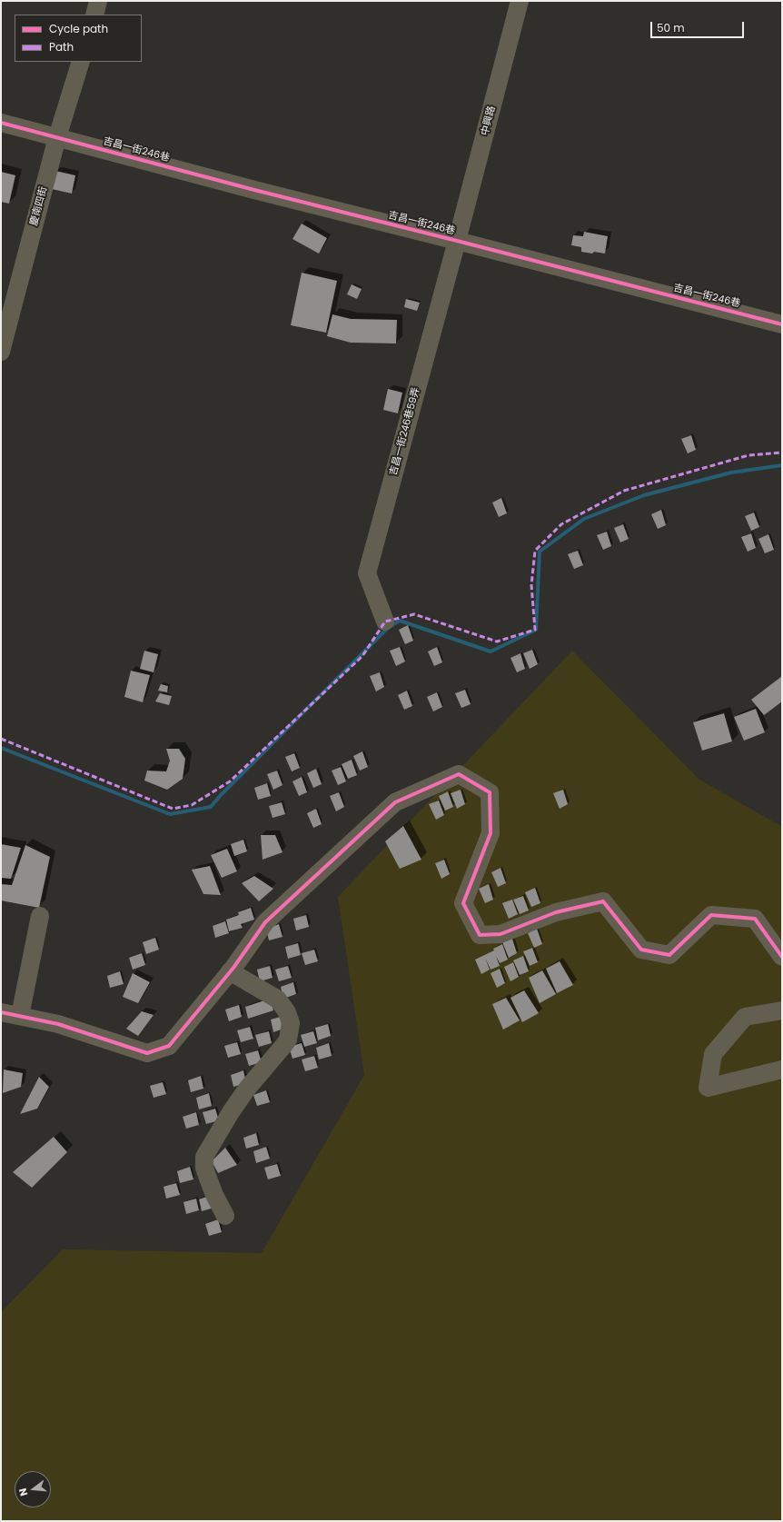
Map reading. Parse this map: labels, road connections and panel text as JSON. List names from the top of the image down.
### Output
{
  "streets": {
    "street": [
      "中興路",
      "吉昌一街246巷",
      "慶南四街",
      "吉昌一街246巷59弄"
    ]
  },
  "crossings": [
    ["中興路", "吉昌一街246巷"],
    ["中興路", "吉昌一街246巷59弄"],
    ["吉昌一街246巷", "慶南四街"],
    ["吉昌一街246巷", "吉昌一街246巷59弄"]
  ],
  "legend": ["Cycle path", "Path"],
  "scale_bar": "50 m",
  "north": "left"
}
